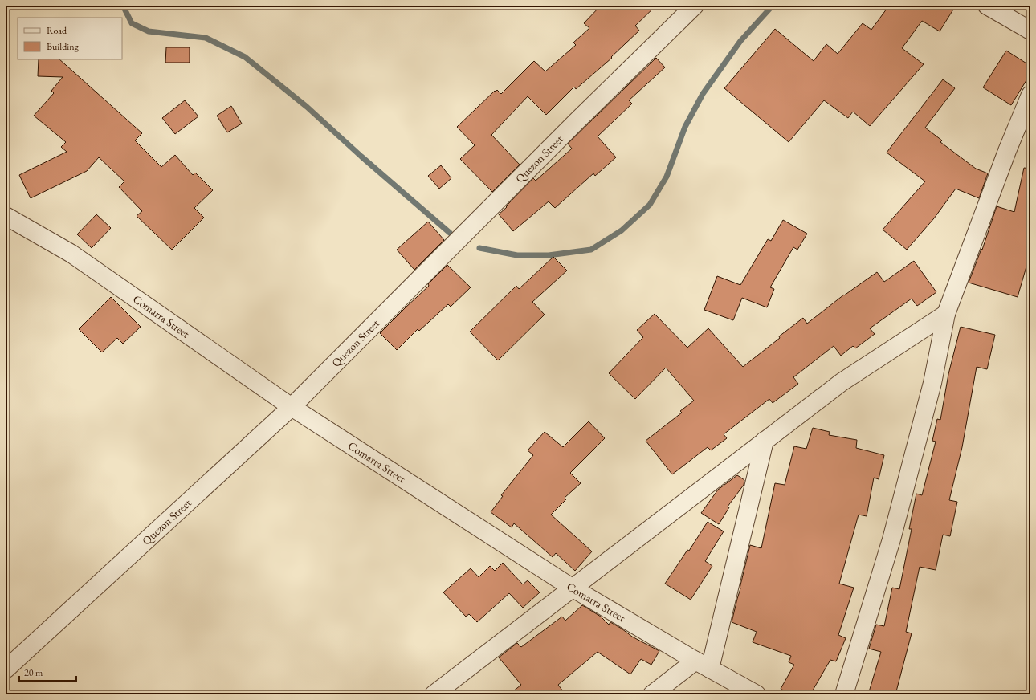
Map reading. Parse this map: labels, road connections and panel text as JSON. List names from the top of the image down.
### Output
{
  "streets": {
    "street": ["Quezon Street", "Comarra Street"]
  },
  "crossings": [
    ["Quezon Street", "Comarra Street"]
  ],
  "legend": ["Road", "Building"],
  "scale_bar": "20 m"
}
